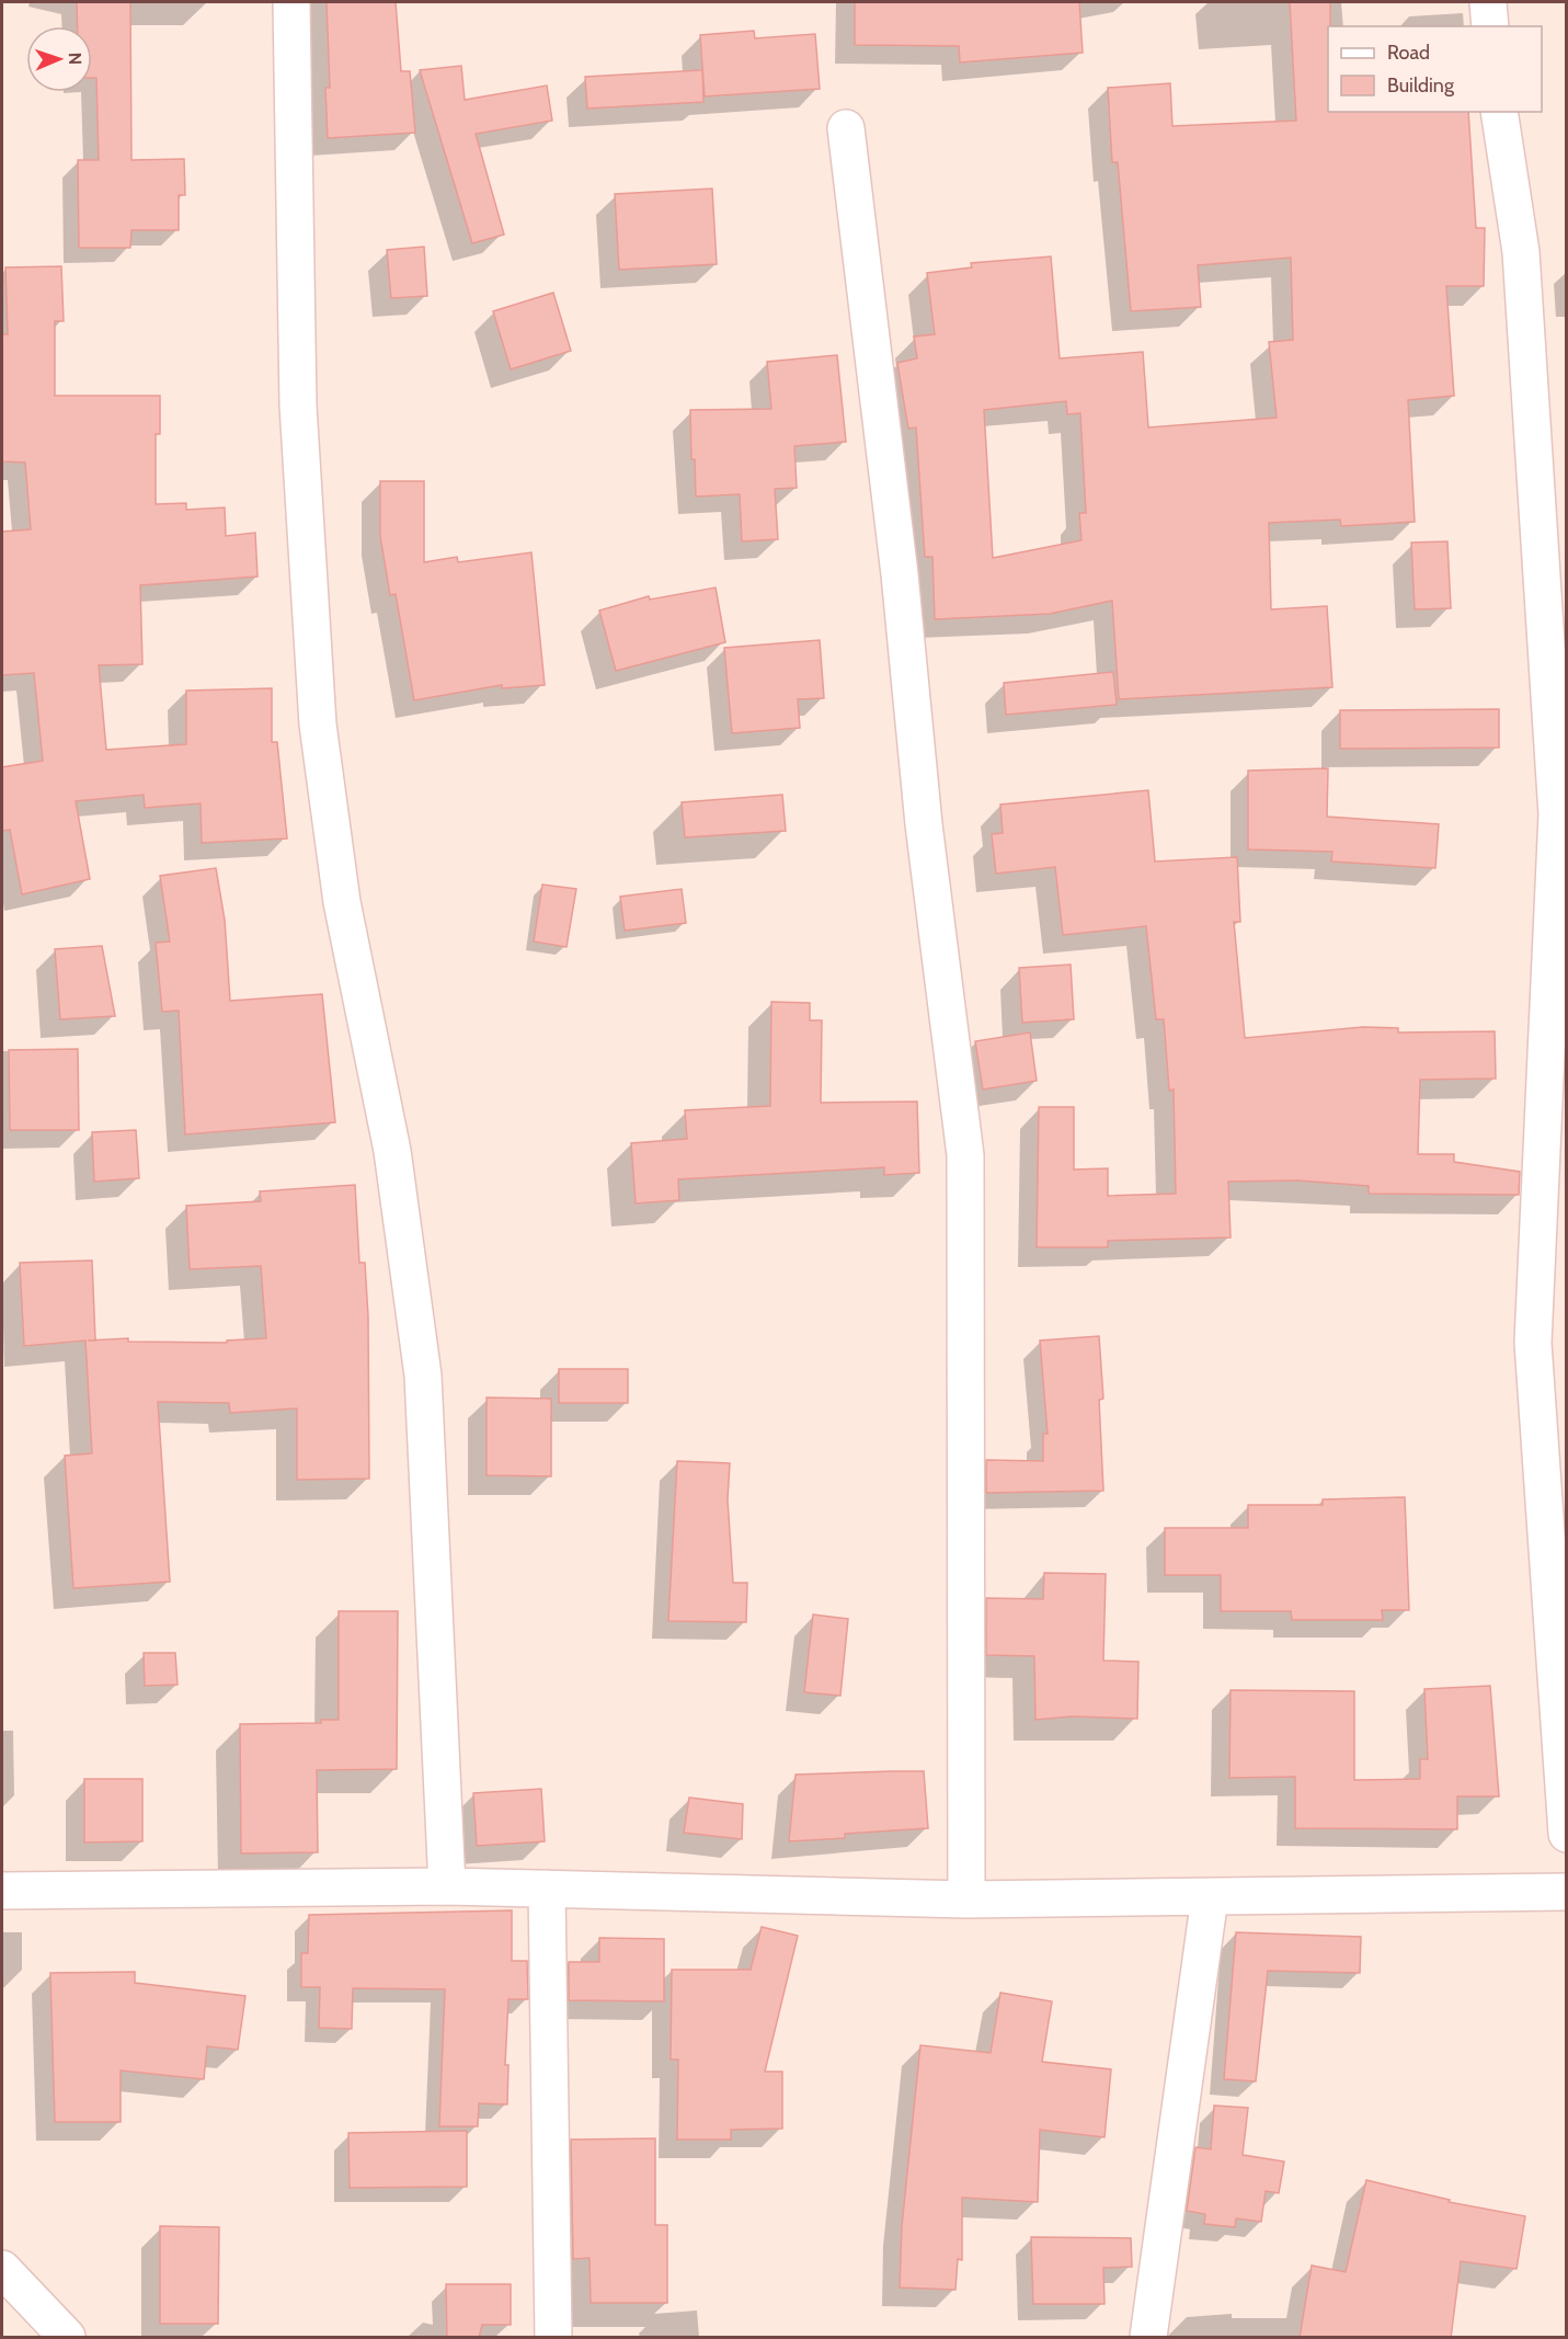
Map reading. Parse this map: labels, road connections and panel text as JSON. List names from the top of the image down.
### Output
{
  "legend": ["Road", "Building"],
  "north": "right"
}
